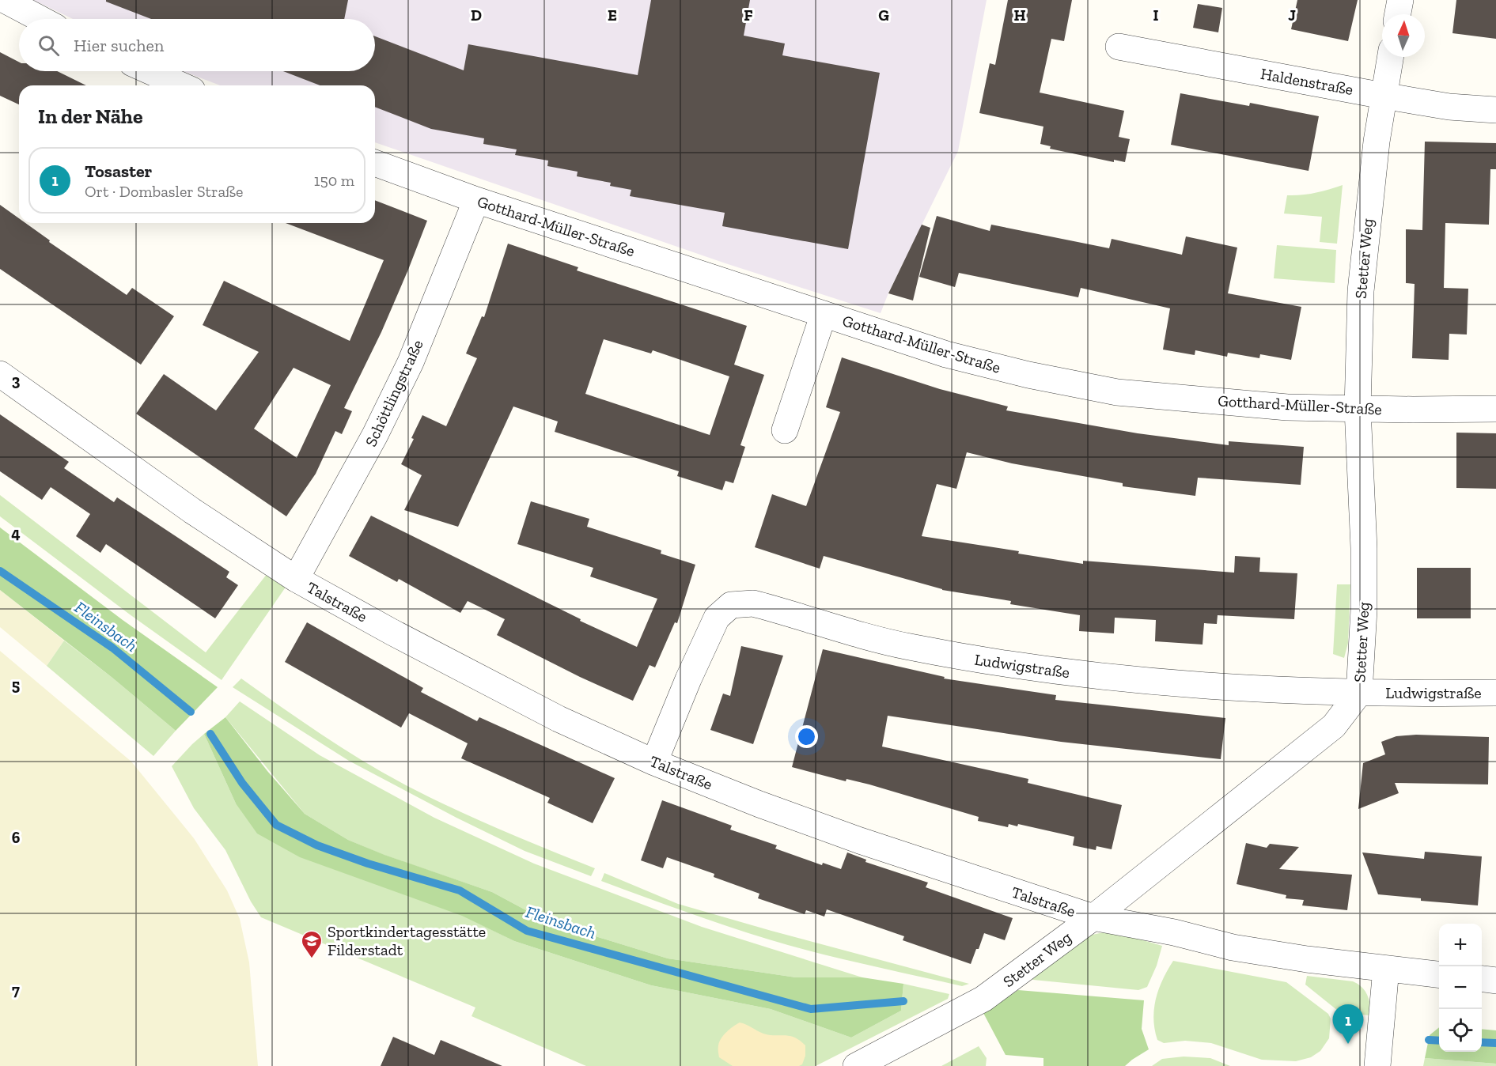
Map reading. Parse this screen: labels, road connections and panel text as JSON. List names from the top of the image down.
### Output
{
  "streets": {
    "street": [
      "Haldenstraße",
      "Gotthard-Müller-Straße",
      "Stetter Weg",
      "Schöttlingstraße",
      "Talstraße",
      "Ludwigstraße"
    ]
  },
  "crossings": [
    ["Haldenstraße", "Stetter Weg"],
    ["Gotthard-Müller-Straße", "Stetter Weg"],
    ["Gotthard-Müller-Straße", "Schöttlingstraße"],
    ["Stetter Weg", "Talstraße"],
    ["Stetter Weg", "Ludwigstraße"],
    ["Schöttlingstraße", "Talstraße"],
    ["Talstraße", "Ludwigstraße"]
  ],
  "water": ["Fleinsbach"],
  "places": {
    "school or university": ["Sportkindertagesstätte Filderstadt"]
  },
  "north": "top",
  "page": {
    "search": "Hier suchen",
    "heading": "In der Nähe",
    "list": [
      {
        "mark": "1",
        "name": "Tosaster",
        "note": "Ort · Dombasler Straße",
        "value": "150 m"
      }
    ],
    "map_buttons": ["+", "−"],
    "pins": "1"
  },
  "grid": {
    "columns": [
      "D",
      "E",
      "F",
      "G",
      "H",
      "I",
      "J"
    ],
    "rows": [
      "3",
      "4",
      "5",
      "6",
      "7"
    ]
  }
}
